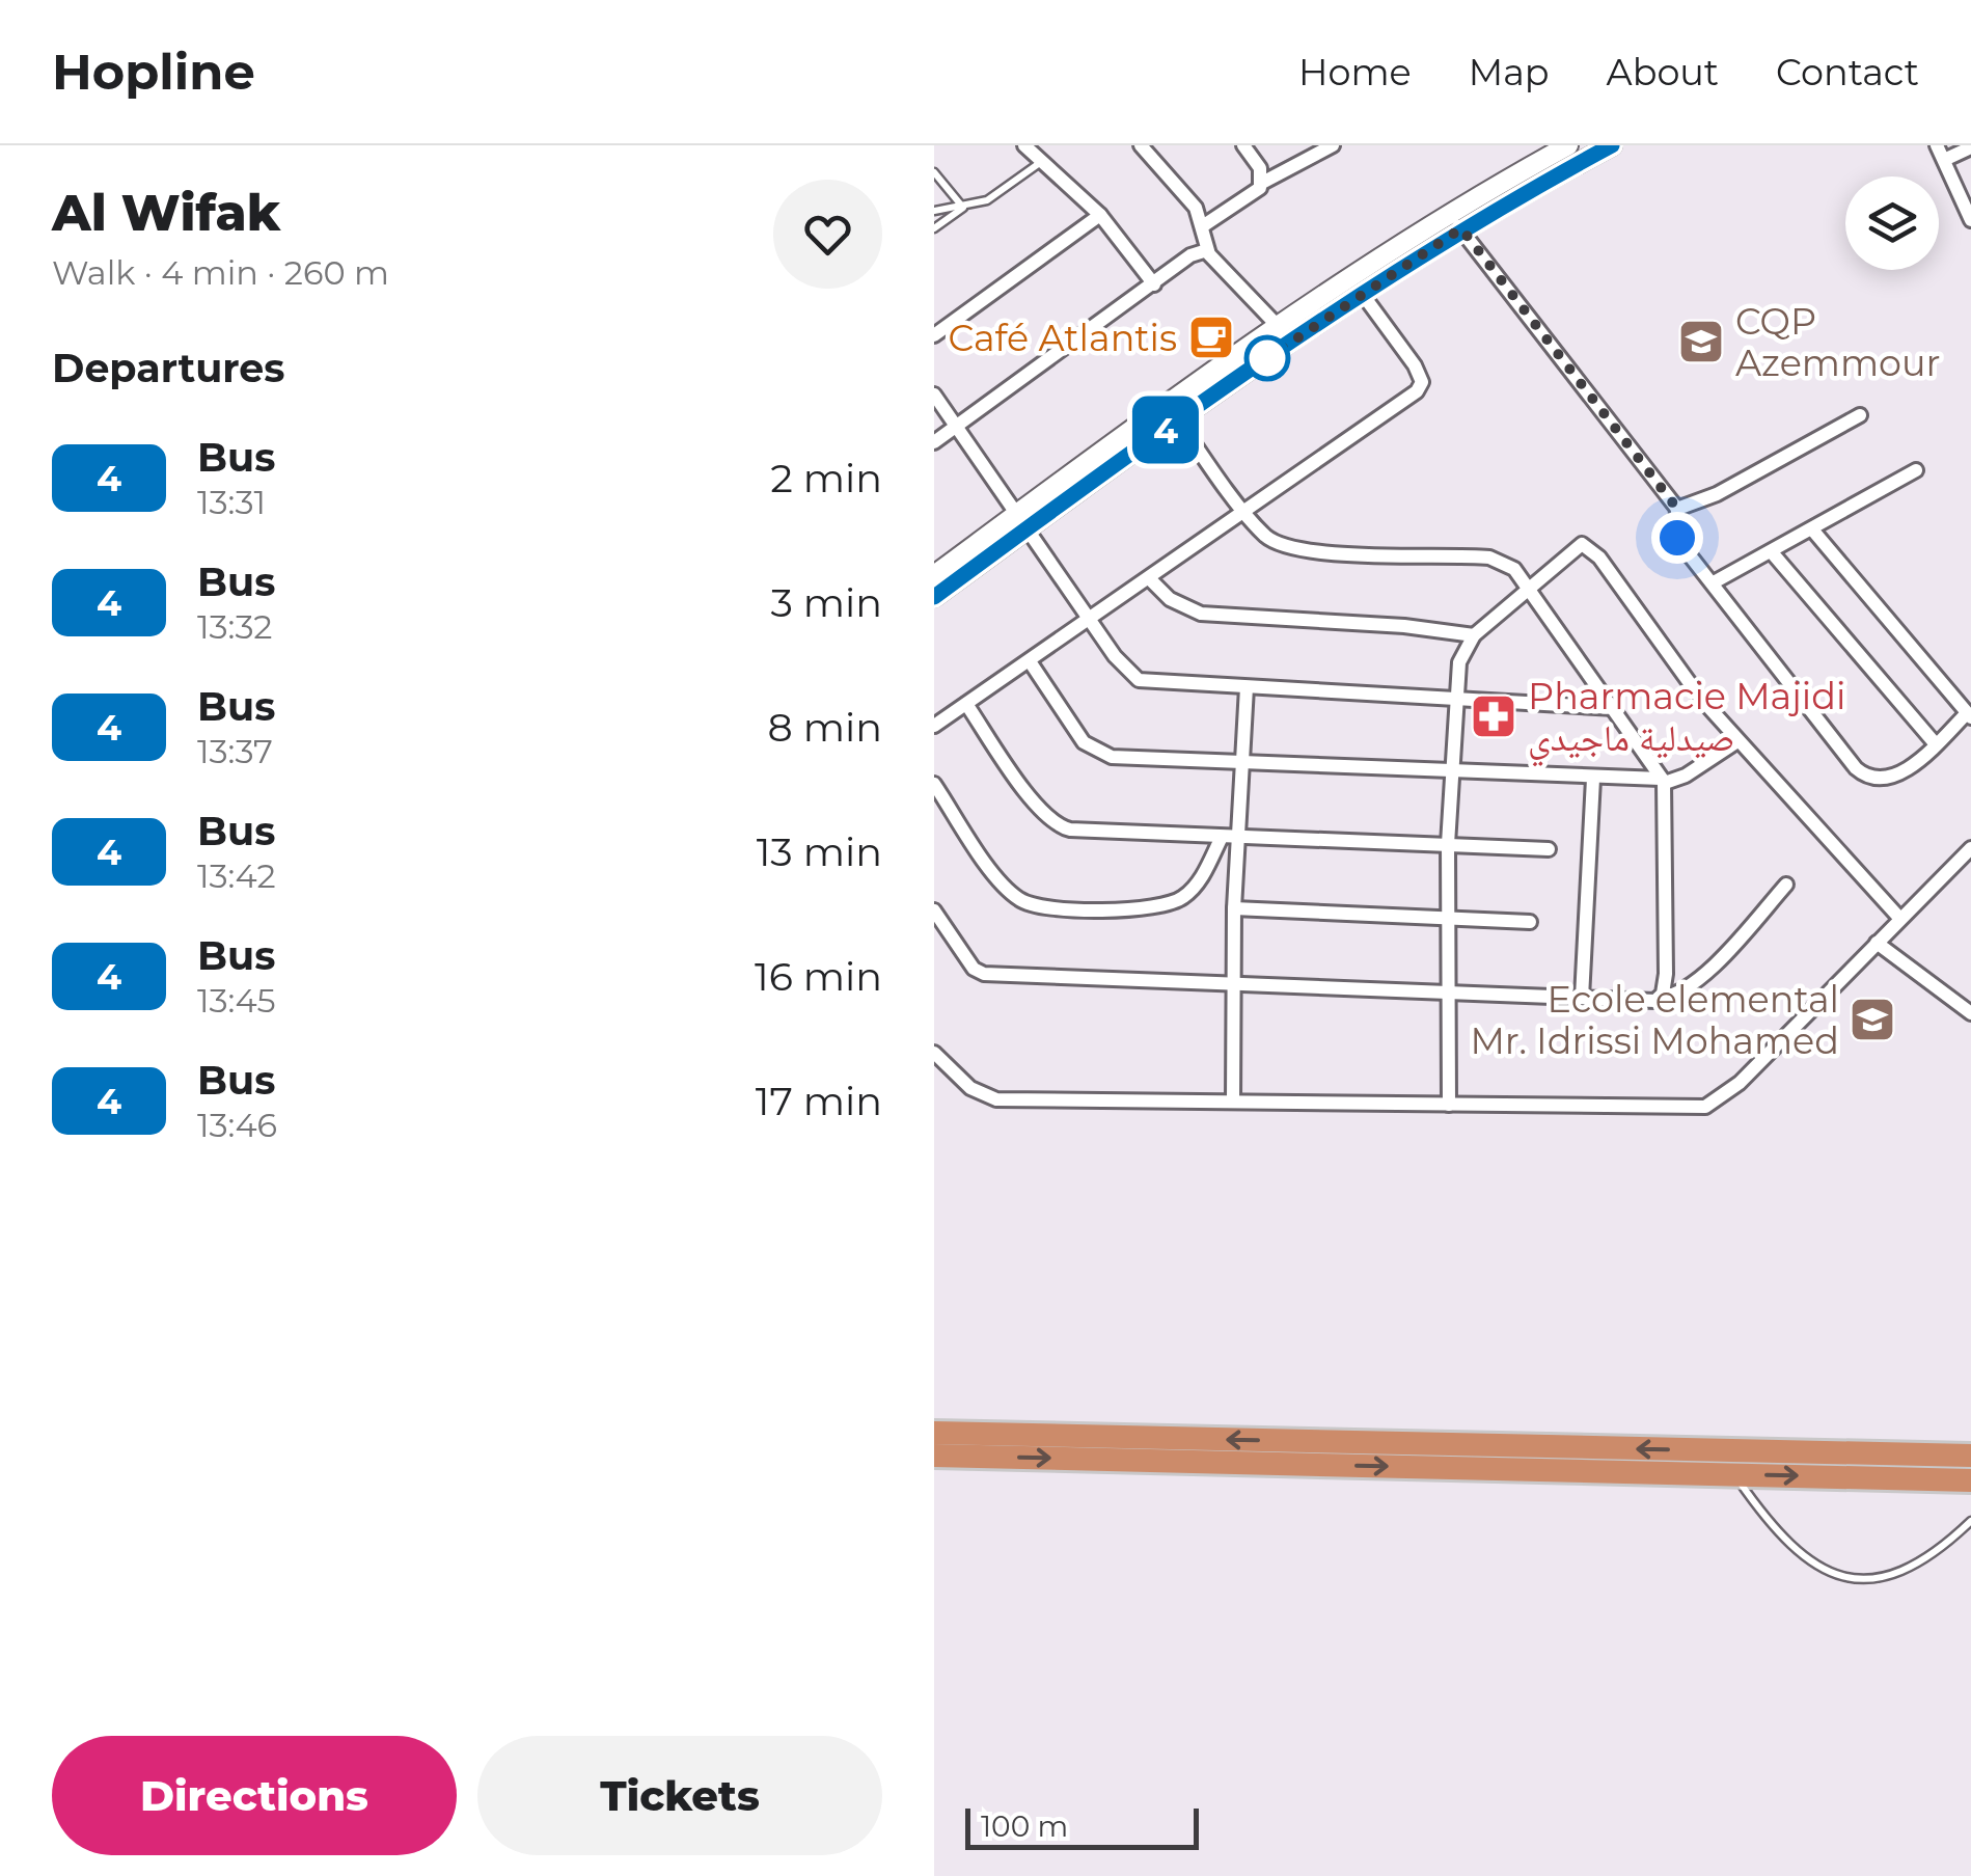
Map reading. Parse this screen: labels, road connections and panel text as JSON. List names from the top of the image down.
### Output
{
  "places": {
    "cafe": ["Café Atlantis"],
    "school or university": ["CQP Azemmour", "Ecole elemental Mr. Idrissi Mohamed"],
    "pharmacy": ["Pharmacie Majidi صيدلية ماجيدي"]
  },
  "lines": ["bus line 4"],
  "scale_bar": "100 m",
  "page": {
    "header": "Hopline",
    "nav": [
      "Home",
      "Map",
      "About",
      "Contact"
    ],
    "heading": [
      ["Al Wifak", "Walk · 4 min · 260 m"],
      "Departures"
    ],
    "on_map": "4",
    "list": [
      {
        "mark": "4",
        "name": "Bus",
        "note": "13:31",
        "value": "2 min"
      },
      {
        "mark": "4",
        "name": "Bus",
        "note": "13:32",
        "value": "3 min"
      },
      {
        "mark": "4",
        "name": "Bus",
        "note": "13:37",
        "value": "8 min"
      },
      {
        "mark": "4",
        "name": "Bus",
        "note": "13:42",
        "value": "13 min"
      },
      {
        "mark": "4",
        "name": "Bus",
        "note": "13:45",
        "value": "16 min"
      },
      {
        "mark": "4",
        "name": "Bus",
        "note": "13:46",
        "value": "17 min"
      }
    ],
    "buttons": ["Directions", "Tickets"],
    "scale": "100 m"
  }
}
